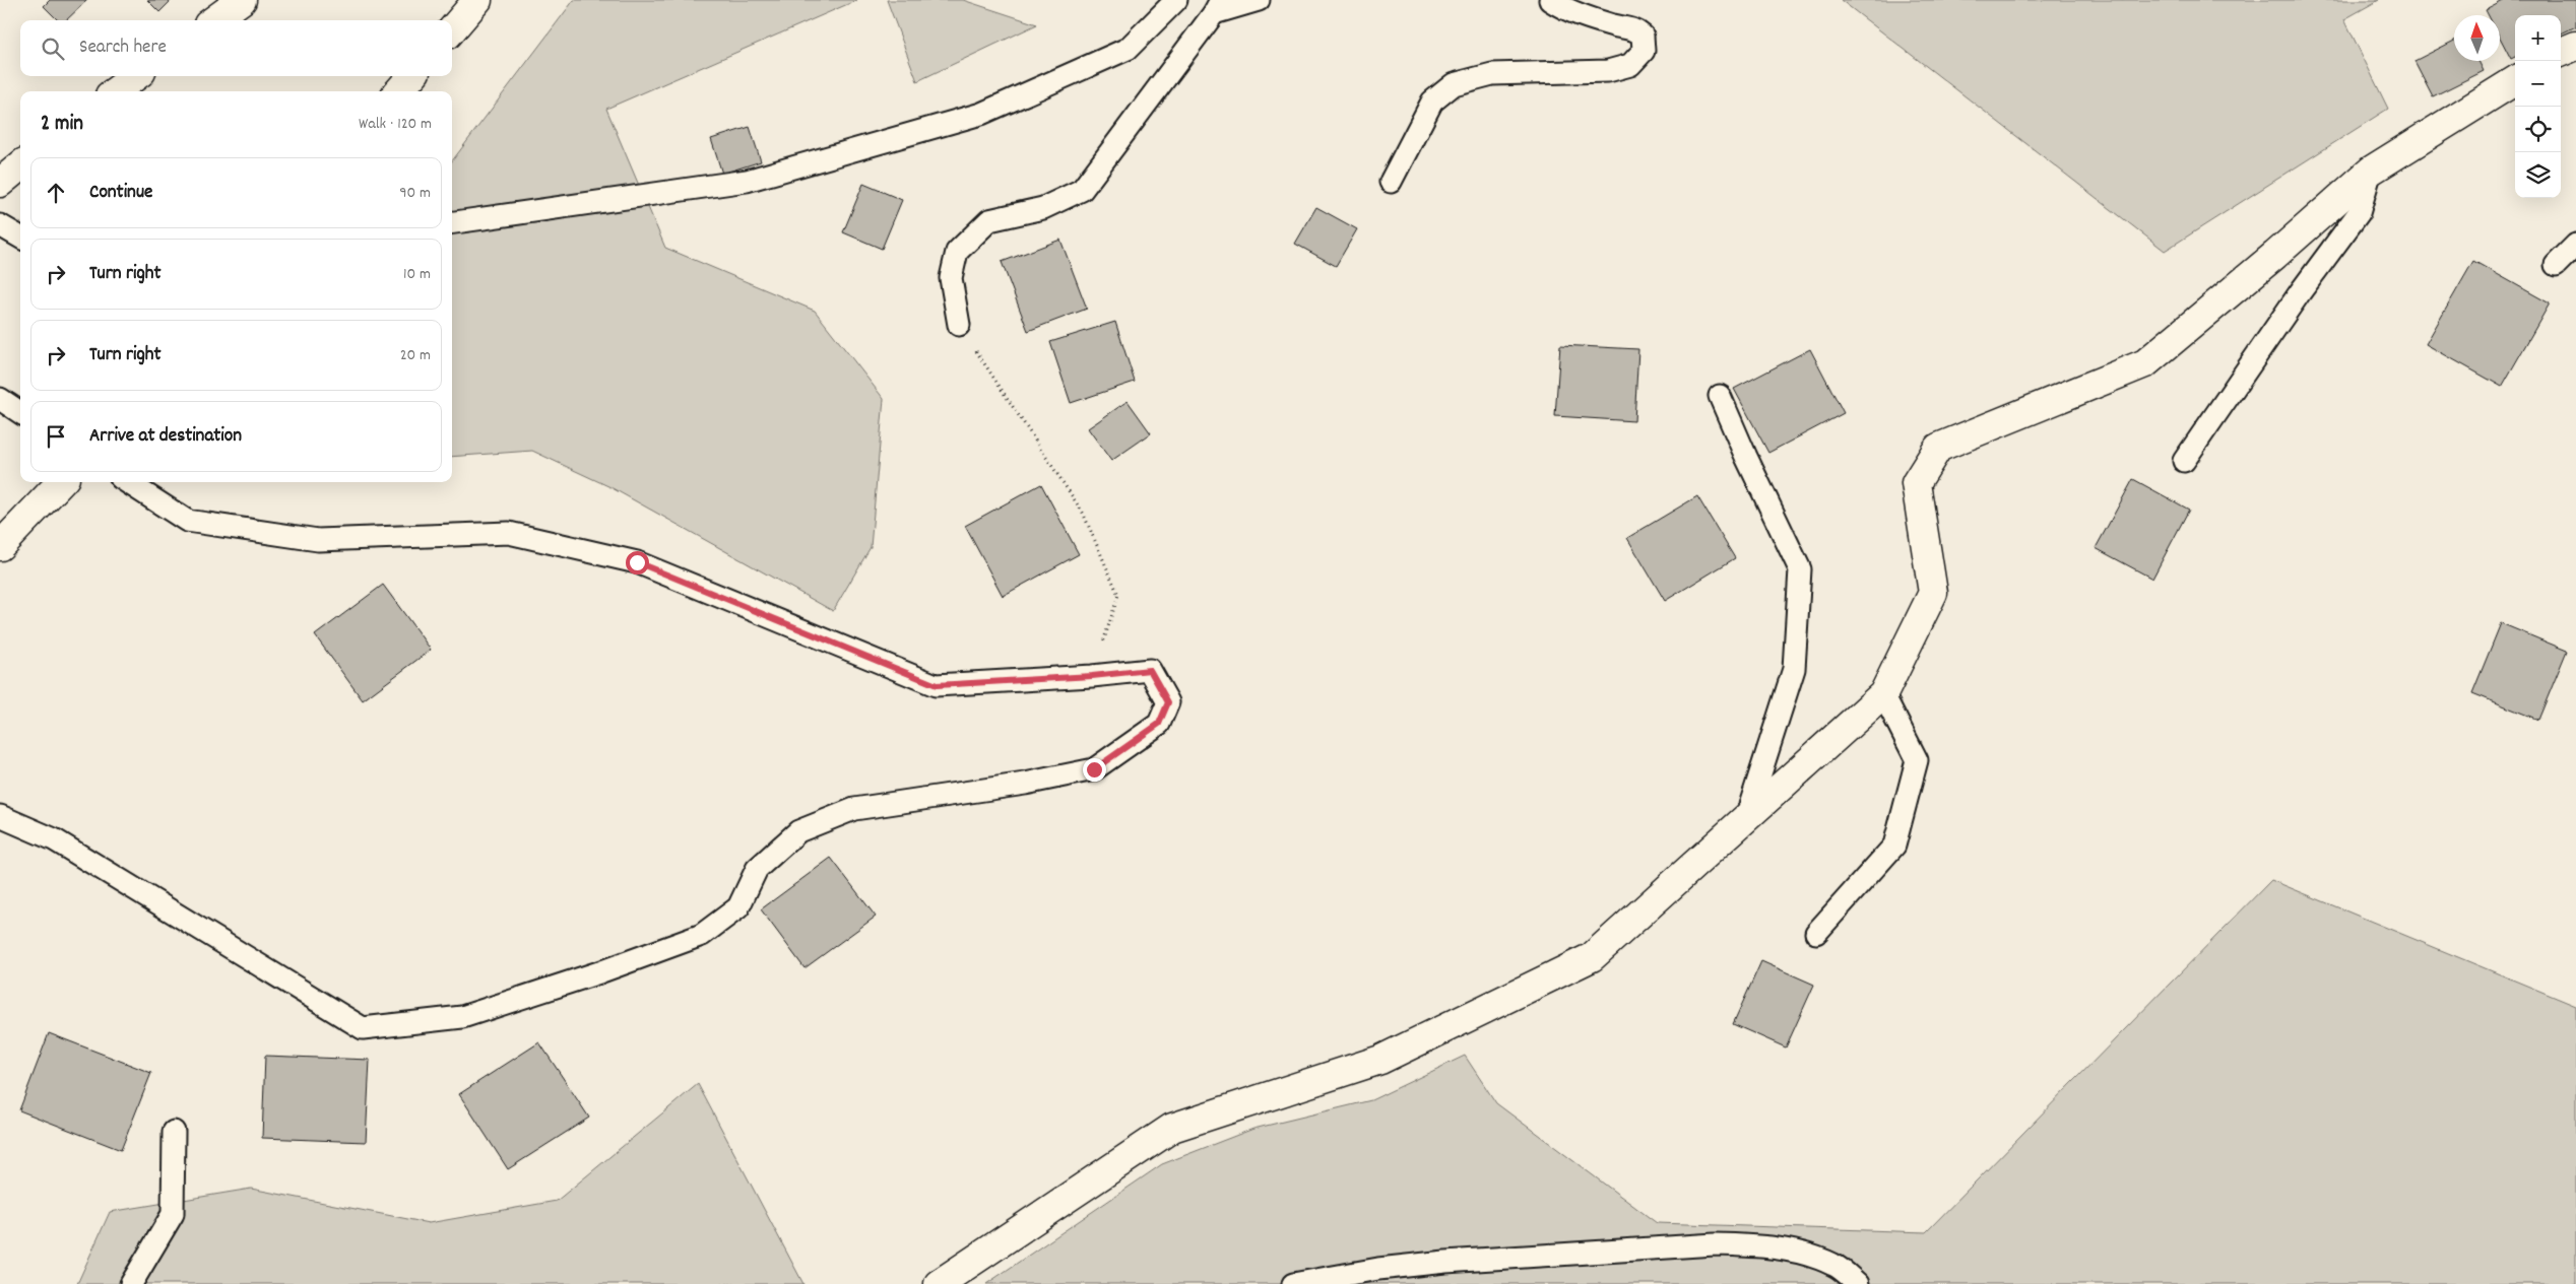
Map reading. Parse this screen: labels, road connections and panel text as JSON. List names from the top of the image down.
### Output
{
  "north": "top",
  "page": {
    "map_buttons": ["+", "−"],
    "search": "Search here",
    "heading": ["2 min", "Walk · 120 m"],
    "list": [
      ["Continue", "90 m"],
      ["Turn right", "10 m"],
      ["Turn right", "20 m"],
      "Arrive at destination"
    ]
  }
}
